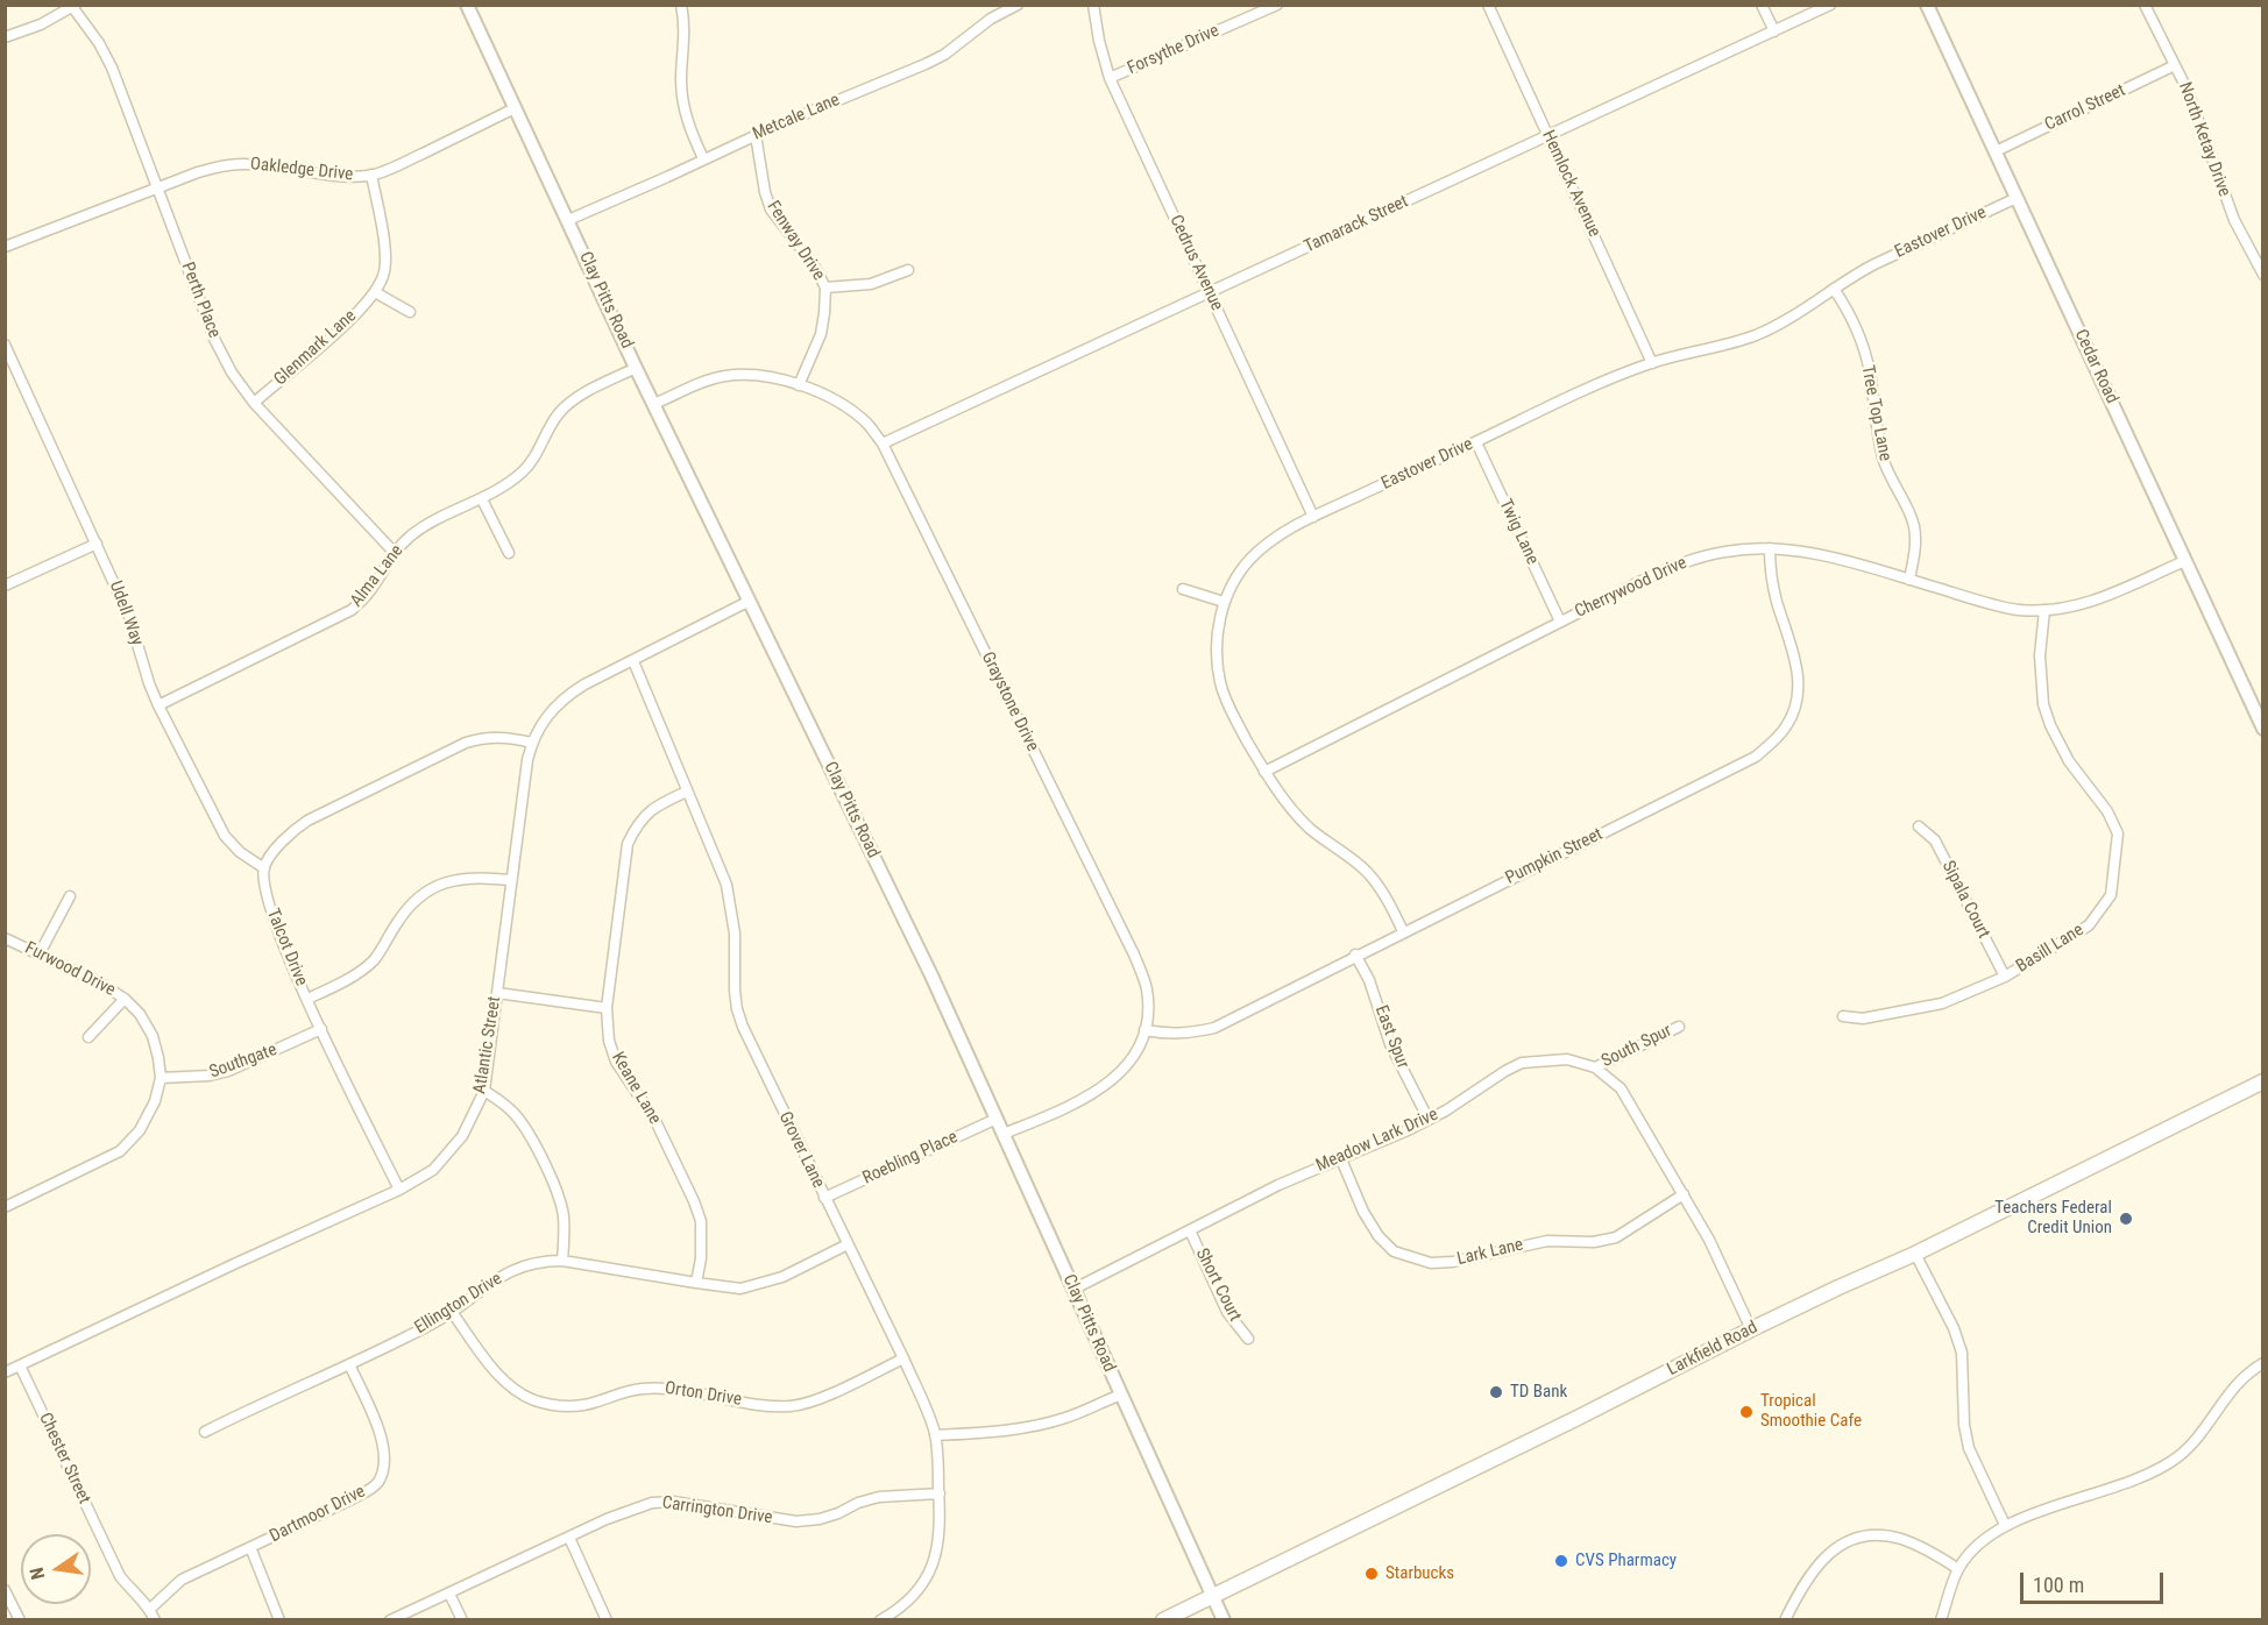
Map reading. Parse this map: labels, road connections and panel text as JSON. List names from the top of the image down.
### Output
{
  "streets": {
    "main road": ["Larkfield Road"],
    "street": [
      "Forsythe Drive",
      "Carrol Street",
      "Metcale Lane",
      "North Ketay Drive",
      "Oakledge Drive",
      "Hemlock Avenue",
      "Tamarack Street",
      "Eastover Drive",
      "Fenway Drive",
      "Cedrus Avenue",
      "Perth Place",
      "Clay Pitts Road",
      "Glenmark Lane",
      "Cedar Road",
      "Tree Top Lane",
      "Twig Lane",
      "Alma Lane",
      "Cherrywood Drive",
      "Udell Way",
      "Graystone Drive",
      "Pumpkin Street",
      "Sipala Court",
      "Talcot Drive",
      "Basill Lane",
      "Furwood Drive",
      "East Spur",
      "Atlantic Street",
      "South Spur",
      "Southgate",
      "Keane Lane",
      "Meadow Lark Drive",
      "Grover Lane",
      "Roebling Place",
      "Lark Lane",
      "Short Court",
      "Ellington Drive",
      "Orton Drive",
      "Chester Street",
      "Carrington Drive",
      "Dartmoor Drive"
    ]
  },
  "crossings": [
    ["Forsythe Drive", "Cedrus Avenue"],
    ["Carrol Street", "North Ketay Drive"],
    ["Carrol Street", "Cedar Road"],
    ["Metcale Lane", "Fenway Drive"],
    ["Metcale Lane", "Clay Pitts Road"],
    ["Oakledge Drive", "Perth Place"],
    ["Oakledge Drive", "Clay Pitts Road"],
    ["Oakledge Drive", "Glenmark Lane"],
    ["Hemlock Avenue", "Tamarack Street"],
    ["Hemlock Avenue", "Eastover Drive"],
    ["Tamarack Street", "Cedrus Avenue"],
    ["Tamarack Street", "Graystone Drive"],
    ["Eastover Drive", "Cedrus Avenue"],
    ["Eastover Drive", "Cedar Road"],
    ["Eastover Drive", "Tree Top Lane"],
    ["Eastover Drive", "Twig Lane"],
    ["Eastover Drive", "Cherrywood Drive"],
    ["Eastover Drive", "Pumpkin Street"],
    ["Fenway Drive", "Graystone Drive"],
    ["Perth Place", "Glenmark Lane"],
    ["Perth Place", "Alma Lane"],
    ["Clay Pitts Road", "Alma Lane"],
    ["Clay Pitts Road", "Graystone Drive"],
    ["Clay Pitts Road", "Atlantic Street"],
    ["Clay Pitts Road", "Meadow Lark Drive"],
    ["Clay Pitts Road", "Roebling Place"],
    ["Clay Pitts Road", "Larkfield Road"],
    ["Cedar Road", "Cherrywood Drive"],
    ["Tree Top Lane", "Cherrywood Drive"],
    ["Twig Lane", "Cherrywood Drive"],
    ["Alma Lane", "Udell Way"],
    ["Cherrywood Drive", "Pumpkin Street"],
    ["Cherrywood Drive", "Basill Lane"],
    ["Udell Way", "Talcot Drive"],
    ["Graystone Drive", "Pumpkin Street"],
    ["Pumpkin Street", "East Spur"],
    ["Sipala Court", "Basill Lane"],
    ["Talcot Drive", "Atlantic Street"],
    ["Talcot Drive", "Southgate"],
    ["Furwood Drive", "Southgate"],
    ["East Spur", "Meadow Lark Drive"],
    ["Atlantic Street", "Grover Lane"],
    ["Atlantic Street", "Chester Street"],
    ["South Spur", "Meadow Lark Drive"],
    ["Keane Lane", "Grover Lane"],
    ["Keane Lane", "Ellington Drive"],
    ["Meadow Lark Drive", "Lark Lane"],
    ["Meadow Lark Drive", "Short Court"],
    ["Meadow Lark Drive", "Larkfield Road"],
    ["Grover Lane", "Roebling Place"],
    ["Grover Lane", "Ellington Drive"],
    ["Grover Lane", "Orton Drive"],
    ["Grover Lane", "Carrington Drive"],
    ["Ellington Drive", "Orton Drive"],
    ["Ellington Drive", "Dartmoor Drive"],
    ["Chester Street", "Dartmoor Drive"]
  ],
  "places": [
    "Teachers Federal Credit Union",
    "TD Bank",
    "Tropical Smoothie Cafe",
    "CVS Pharmacy",
    "Starbucks"
  ],
  "scale_bar": "100 m",
  "north": "left"
}
